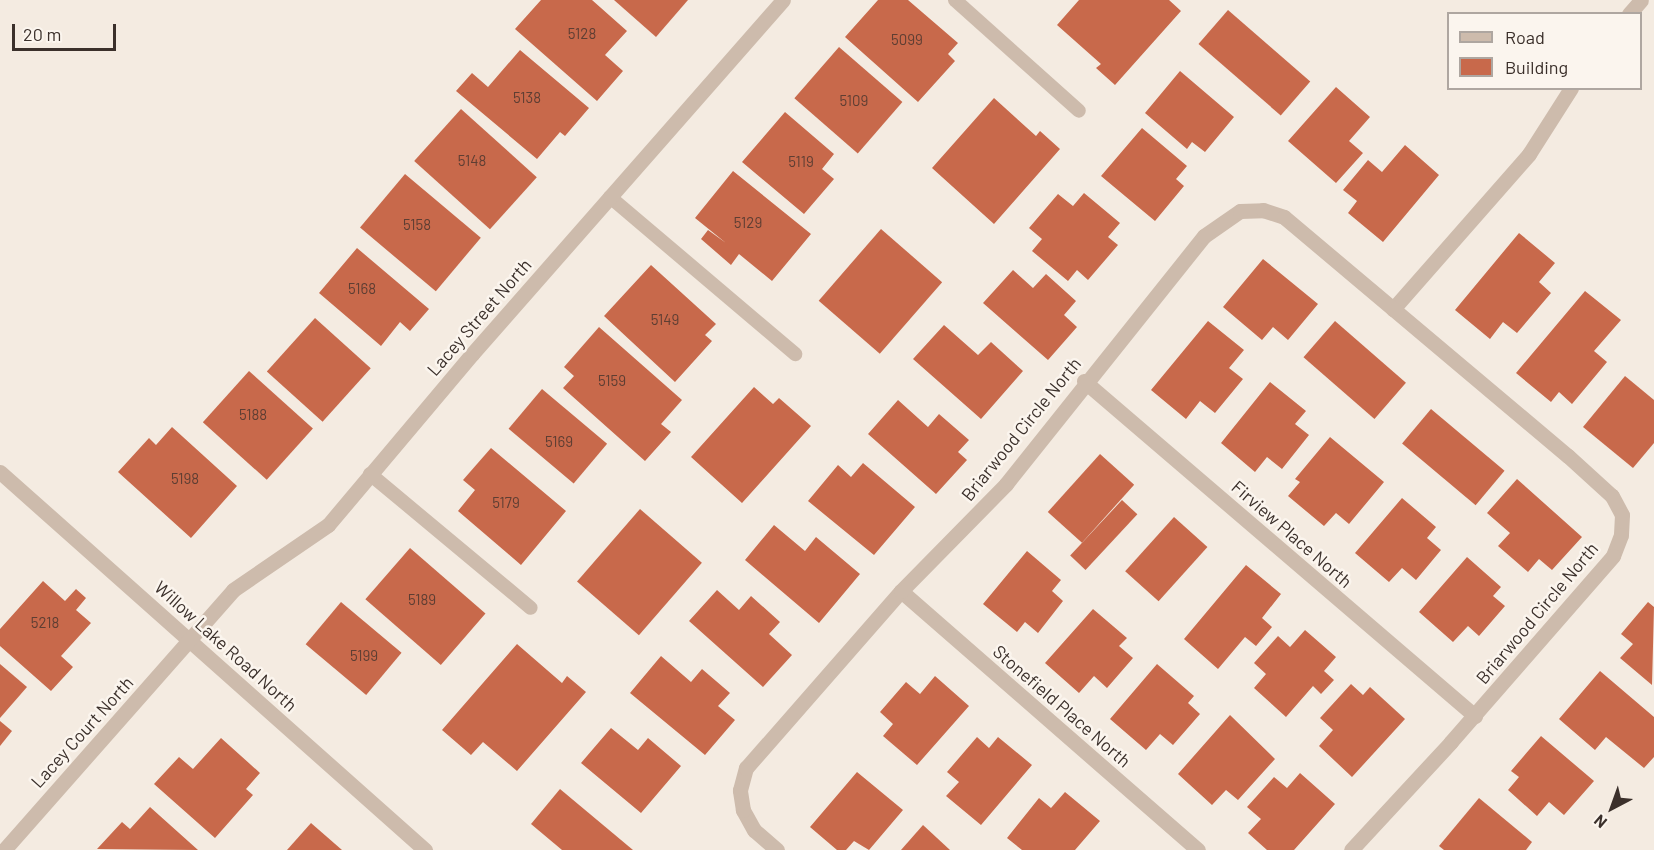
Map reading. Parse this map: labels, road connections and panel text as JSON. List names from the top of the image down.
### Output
{
  "streets": {
    "street": [
      "Lacey Street North",
      "Briarwood Circle North",
      "Firview Place North",
      "Willow Lake Road North",
      "Stonefield Place North",
      "Lacey Court North"
    ]
  },
  "crossings": [
    ["Lacey Street North", "Willow Lake Road North"],
    ["Lacey Street North", "Lacey Court North"],
    ["Briarwood Circle North", "Firview Place North"],
    ["Briarwood Circle North", "Stonefield Place North"],
    ["Willow Lake Road North", "Lacey Court North"]
  ],
  "house_numbers": [
    "5128",
    "5099",
    "5138",
    "5109",
    "5148",
    "5119",
    "5129",
    "5158",
    "5168",
    "5149",
    "5159",
    "5188",
    "5169",
    "5198",
    "5179",
    "5189",
    "5218",
    "5199"
  ],
  "legend": ["Road", "Building"],
  "scale_bar": "20 m",
  "north": "bottom left"
}
